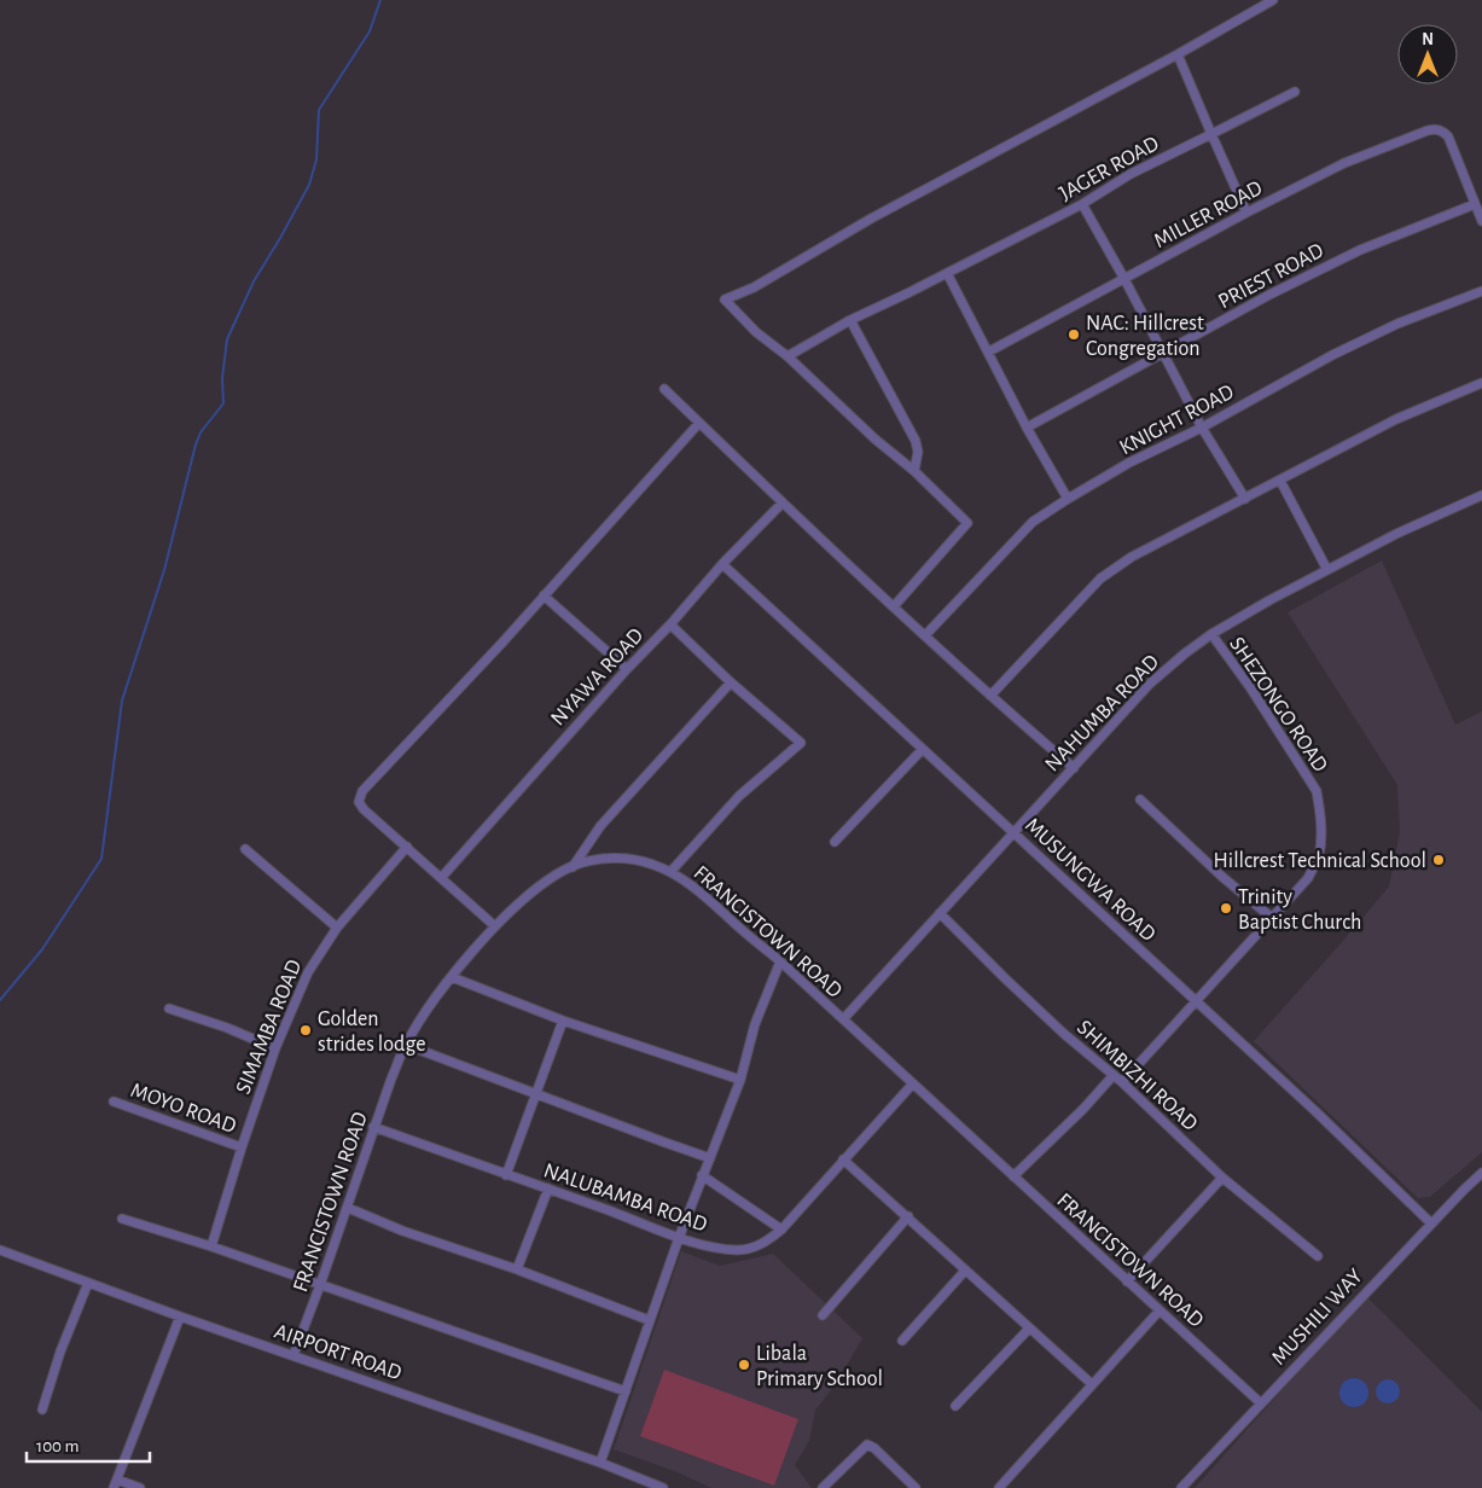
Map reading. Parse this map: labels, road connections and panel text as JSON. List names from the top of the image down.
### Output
{
  "streets": {
    "street": [
      "JAGER ROAD",
      "MILLER ROAD",
      "PRIEST ROAD",
      "KNIGHT ROAD",
      "NYAWA ROAD",
      "SHEZONGO ROAD",
      "NAHUMBA ROAD",
      "MUSUNGWA ROAD",
      "FRANCISTOWN ROAD",
      "SIMAMBA ROAD",
      "SHIMBIZHI ROAD",
      "MOYO ROAD",
      "NALUBAMBA ROAD",
      "MUSHILI WAY",
      "AIRPORT ROAD"
    ]
  },
  "crossings": [
    ["MILLER ROAD", "PRIEST ROAD"],
    ["NYAWA ROAD", "MUSUNGWA ROAD"],
    ["SHEZONGO ROAD", "NAHUMBA ROAD"],
    ["SHEZONGO ROAD", "MUSUNGWA ROAD"],
    ["SHEZONGO ROAD", "SHIMBIZHI ROAD"],
    ["NAHUMBA ROAD", "MUSUNGWA ROAD"],
    ["NAHUMBA ROAD", "FRANCISTOWN ROAD"],
    ["NAHUMBA ROAD", "SHIMBIZHI ROAD"],
    ["MUSUNGWA ROAD", "MUSHILI WAY"],
    ["FRANCISTOWN ROAD", "NALUBAMBA ROAD"],
    ["FRANCISTOWN ROAD", "MUSHILI WAY"],
    ["FRANCISTOWN ROAD", "AIRPORT ROAD"],
    ["SIMAMBA ROAD", "MOYO ROAD"]
  ],
  "places": [
    "NAC: Hillcrest Congregation",
    "Hillcrest Technical School",
    "Trinity Baptist Church",
    "Golden strides lodge",
    "Libala Primary School"
  ],
  "scale_bar": "100 m",
  "north": "top"
}
